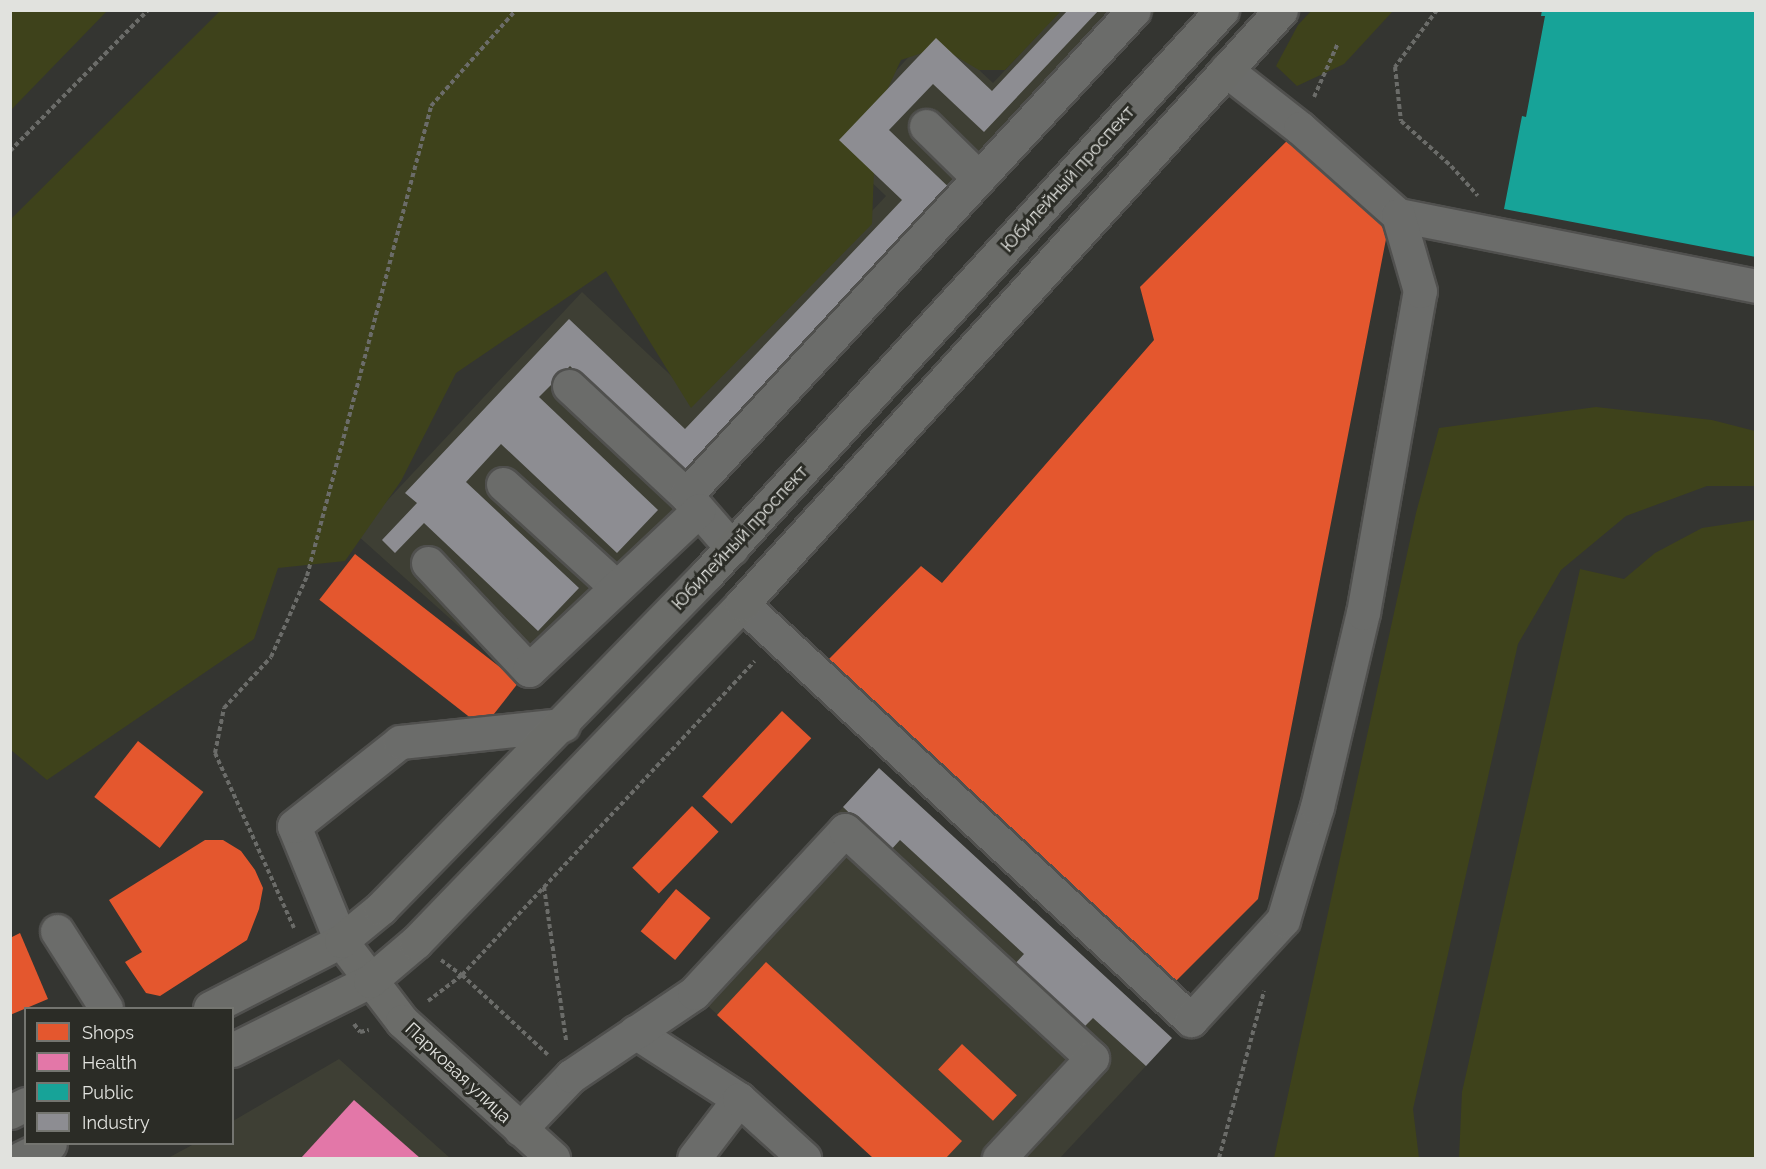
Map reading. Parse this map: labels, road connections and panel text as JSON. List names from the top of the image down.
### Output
{
  "streets": {
    "main road": ["Юбилейный проспект", "Парковая улица"]
  },
  "crossings": [
    ["Юбилейный проспект", "Парковая улица"]
  ],
  "legend": [
    "Shops",
    "Health",
    "Public",
    "Industry"
  ]
}
